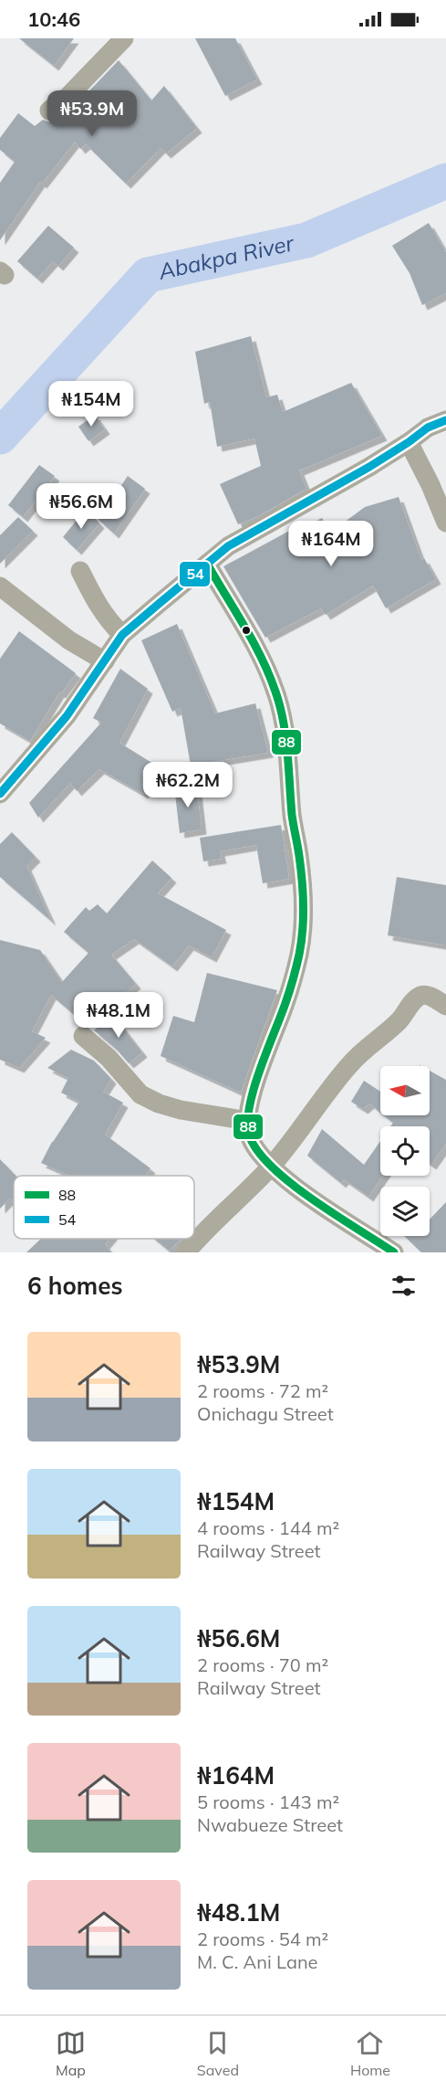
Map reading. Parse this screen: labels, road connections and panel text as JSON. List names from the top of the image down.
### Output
{
  "water": ["Abakpa River"],
  "lines": ["transit line 54", "transit line 88"],
  "legend": ["88", "54"],
  "north": "left",
  "page": {
    "status": "10:46",
    "price": [
      "₦53.9M",
      "₦154M",
      "₦56.6M",
      "₦164M",
      "₦62.2M",
      "₦48.1M"
    ],
    "heading": "6 homes",
    "list": [
      {
        "name": "₦53.9M",
        "note": "2 rooms · 72 m² · Onichagu Street"
      },
      {
        "name": "₦154M",
        "note": "4 rooms · 144 m² · Railway Street"
      },
      {
        "name": "₦56.6M",
        "note": "2 rooms · 70 m² · Railway Street"
      },
      {
        "name": "₦164M",
        "note": "5 rooms · 143 m² · Nwabueze Street"
      },
      {
        "name": "₦48.1M",
        "note": "2 rooms · 54 m² · M. C. Ani Lane"
      }
    ],
    "tabs": ["Map", "Saved", "Home"]
  }
}
